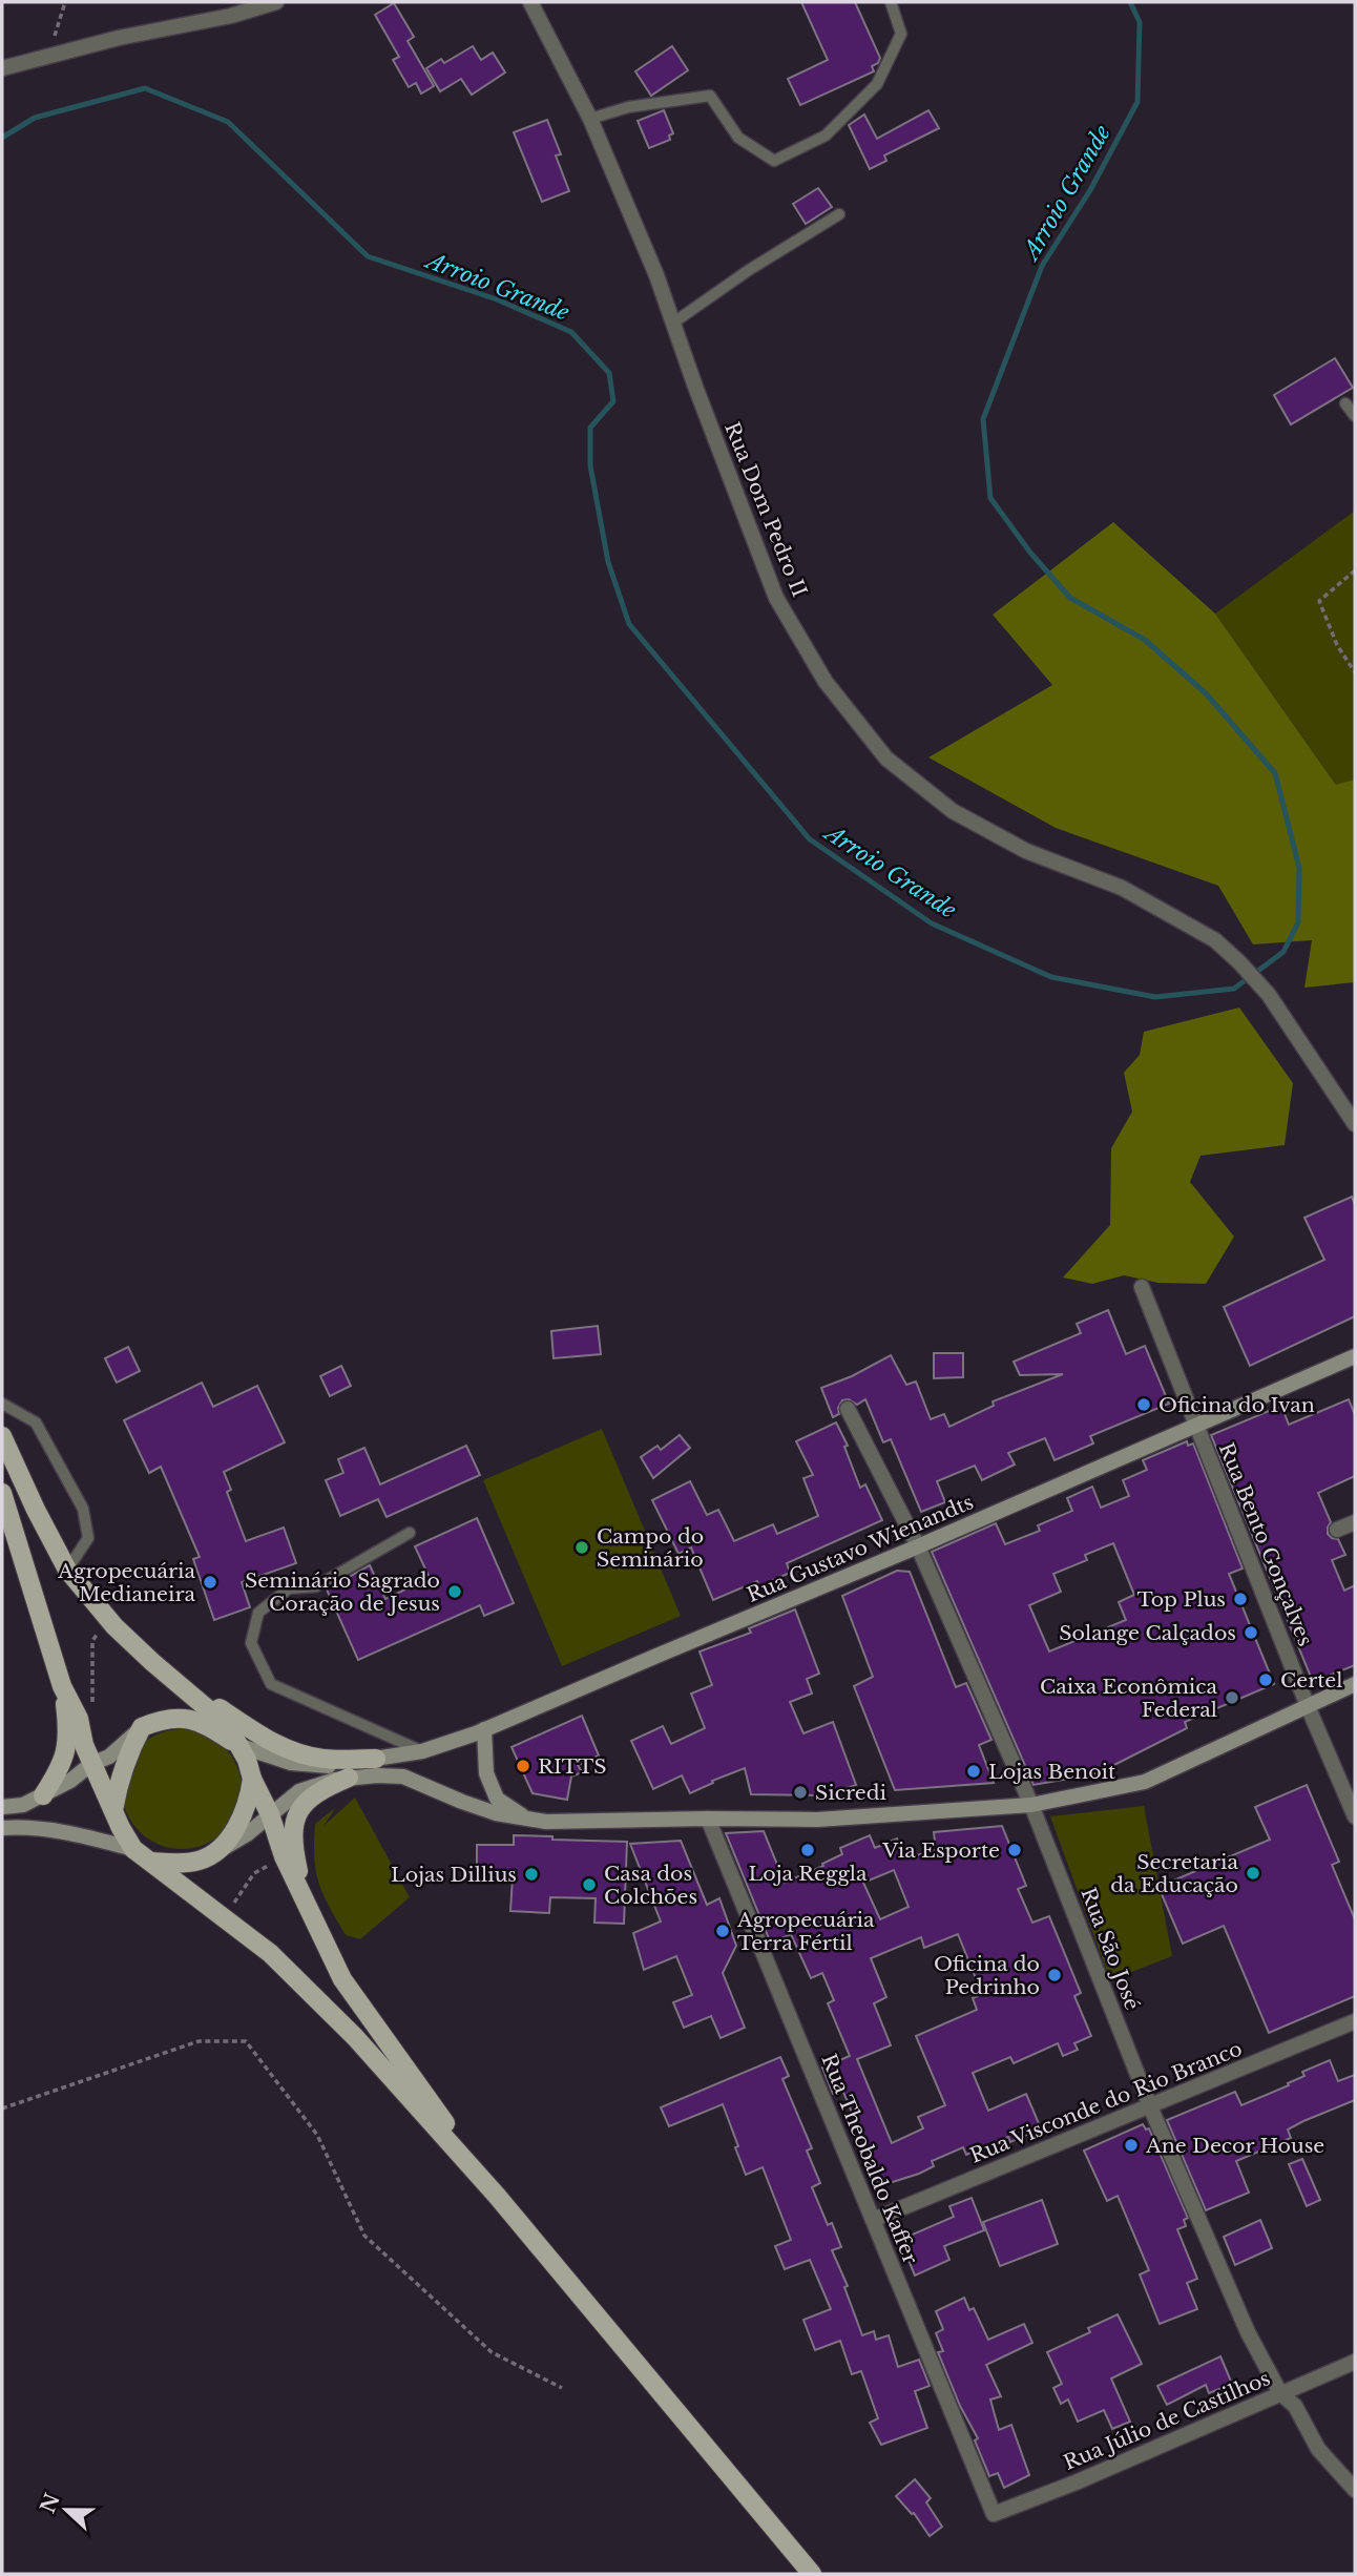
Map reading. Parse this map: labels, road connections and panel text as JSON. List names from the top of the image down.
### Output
{
  "streets": {
    "main road": ["Rua Gustavo Wienandts"],
    "street": [
      "Rua Dom Pedro II",
      "Rua Bento Gonçalves",
      "Rua São José",
      "Rua Visconde do Rio Branco",
      "Rua Theobaldo Kaffer",
      "Rua Júlio de Castilhos"
    ]
  },
  "crossings": [
    ["Rua Bento Gonçalves", "Rua Gustavo Wienandts"],
    ["Rua Gustavo Wienandts", "Rua São José"],
    ["Rua São José", "Rua Visconde do Rio Branco"],
    ["Rua São José", "Rua Júlio de Castilhos"],
    ["Rua Visconde do Rio Branco", "Rua Theobaldo Kaffer"],
    ["Rua Theobaldo Kaffer", "Rua Júlio de Castilhos"]
  ],
  "water": ["Arroio Grande"],
  "places": [
    "Oficina do Ivan",
    "Campo do Seminário",
    "Agropecuária Medianeira",
    "Seminário Sagrado Coração de Jesus",
    "Top Plus",
    "Solange Calçados",
    "Certel",
    "Caixa Econômica Federal",
    "RITTS",
    "Lojas Benoit",
    "Sicredi",
    "Loja Reggla",
    "Via Esporte",
    "Secretaria da Educação",
    "Lojas Dillius",
    "Casa dos Colchões",
    "Agropecuária Terra Fértil",
    "Oficina do Pedrinho",
    "Ane Decor House"
  ],
  "north": "left"
}
